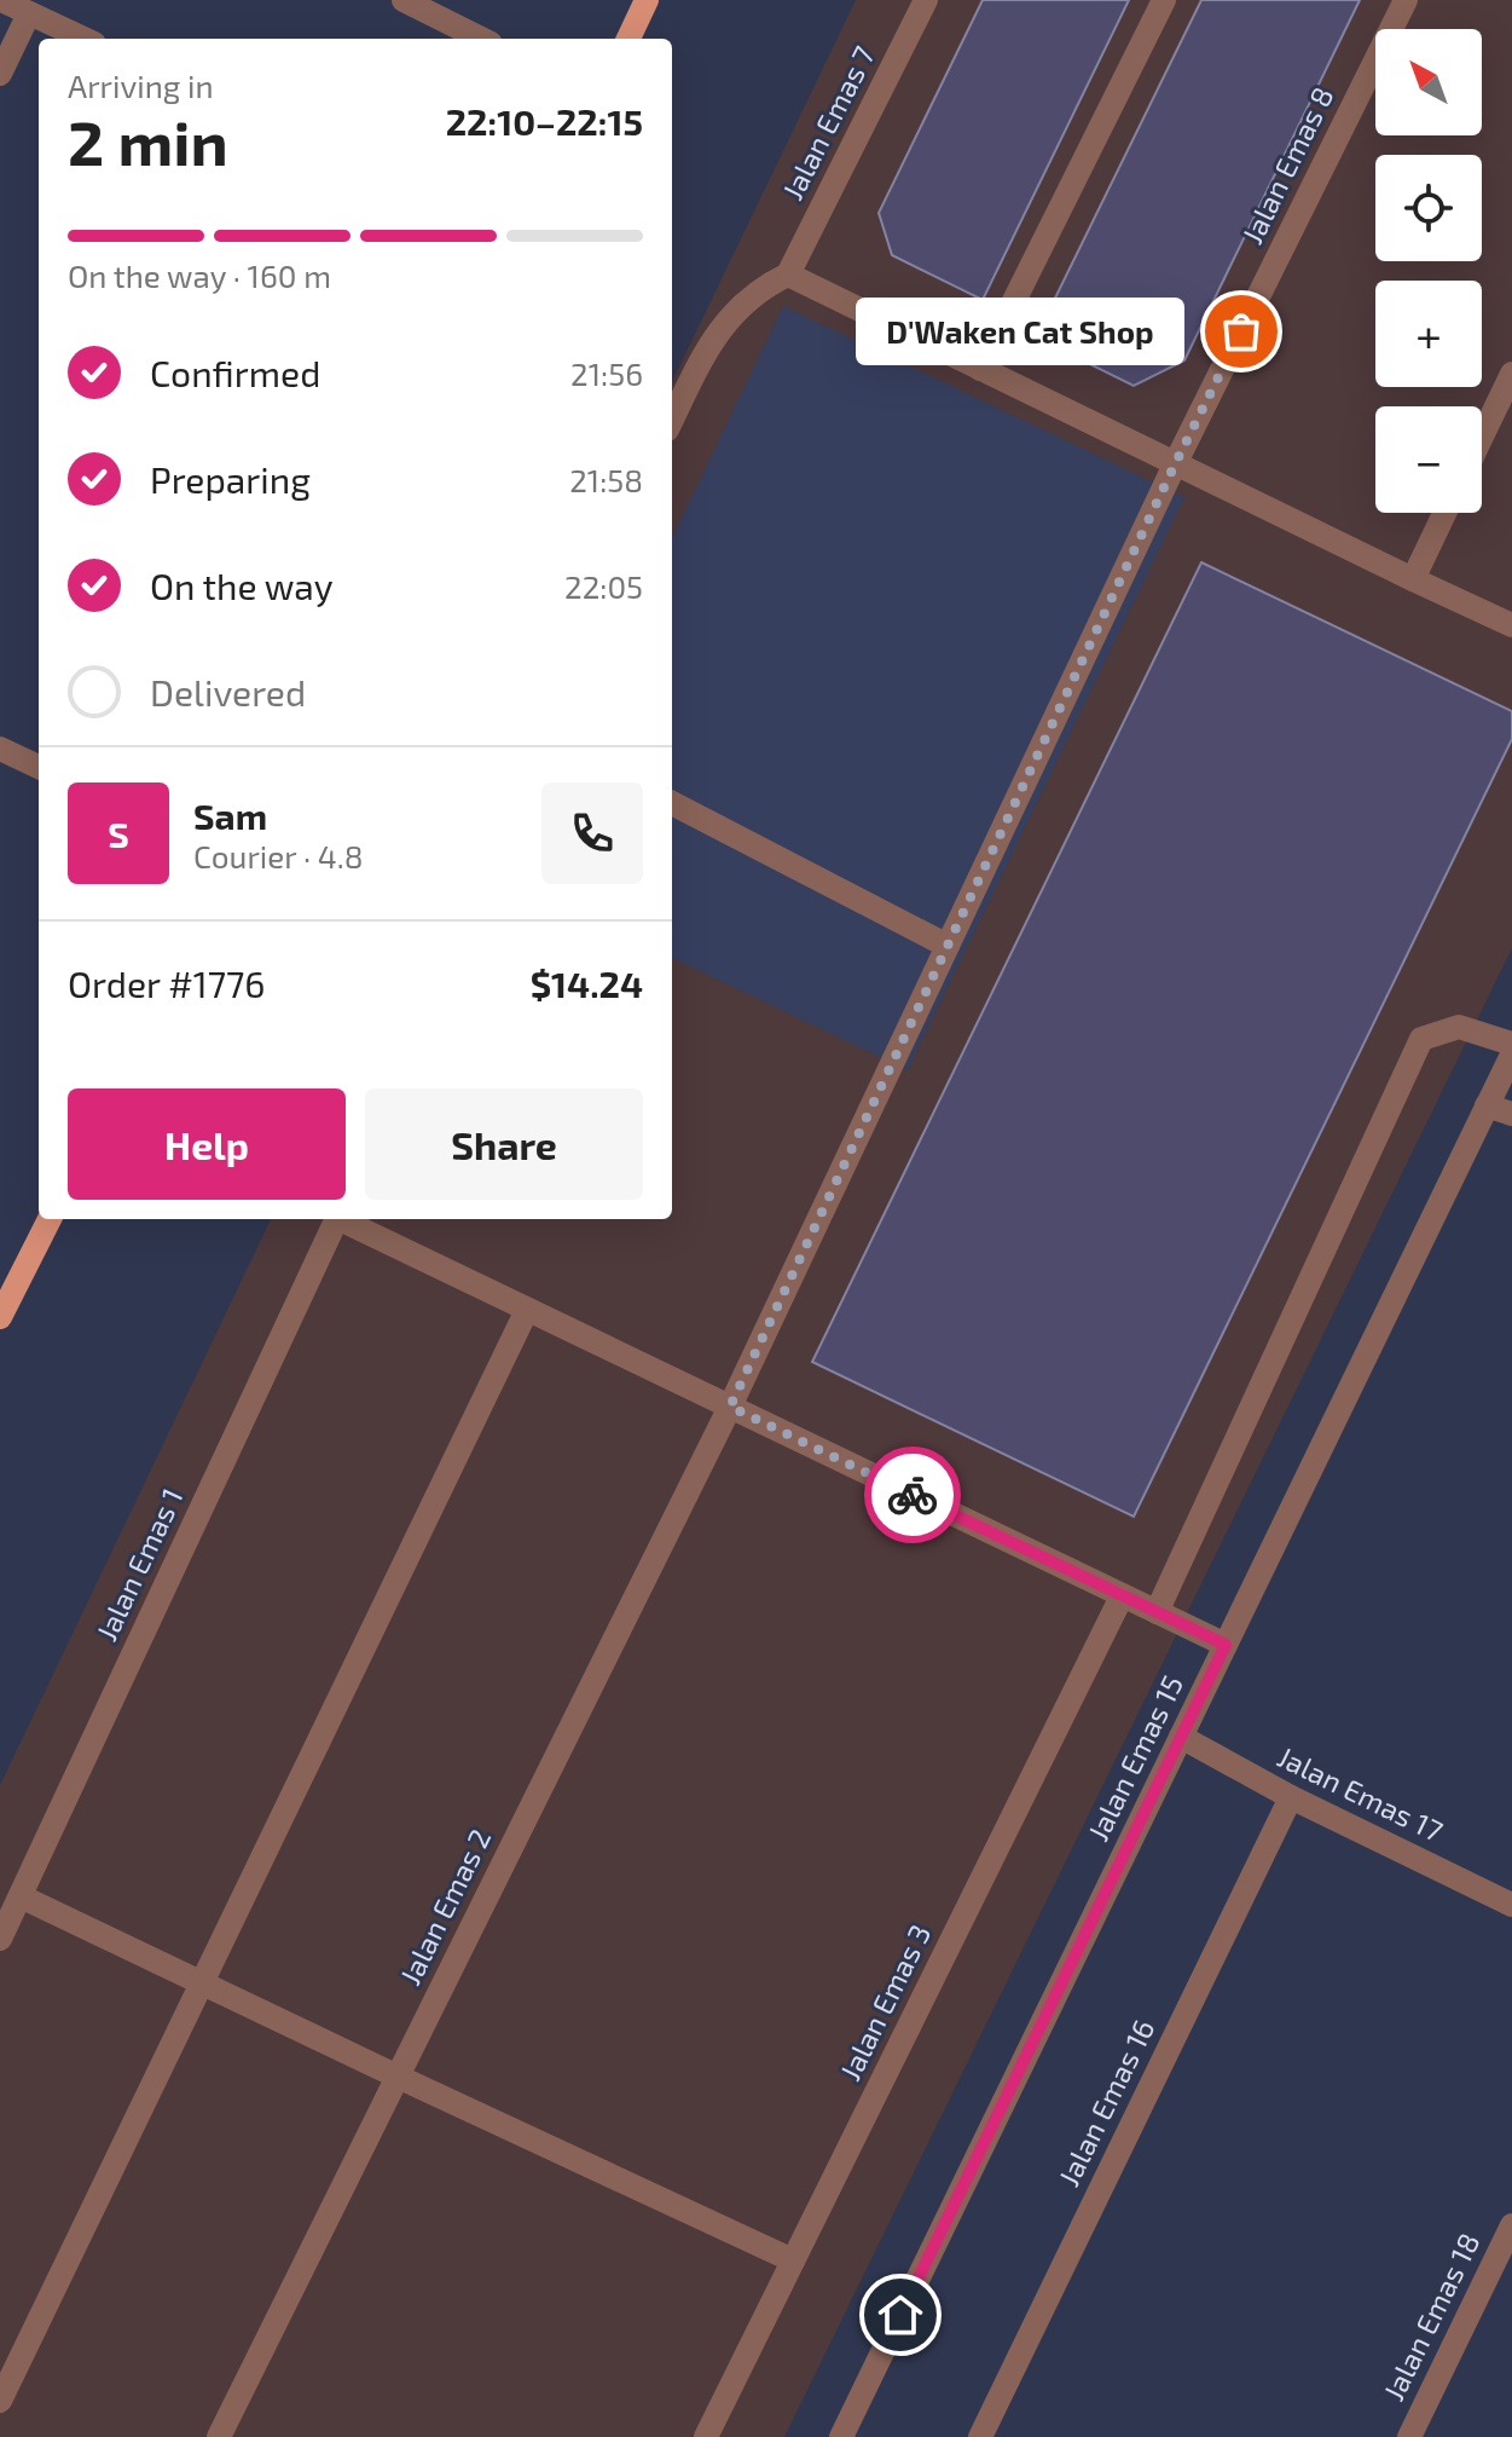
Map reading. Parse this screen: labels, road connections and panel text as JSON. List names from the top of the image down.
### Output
{
  "streets": {
    "street": [
      "Jalan Emas 7",
      "Jalan Emas 8",
      "Jalan Emas 1",
      "Jalan Emas 15",
      "Jalan Emas 17",
      "Jalan Emas 2",
      "Jalan Emas 3",
      "Jalan Emas 16",
      "Jalan Emas 18"
    ]
  },
  "crossings": [
    ["Jalan Emas 8", "Jalan Emas 2"],
    ["Jalan Emas 15", "Jalan Emas 17"],
    ["Jalan Emas 17", "Jalan Emas 16"]
  ],
  "places": ["D'Waken Cat Shop"],
  "north": "top left",
  "page": {
    "map_buttons": ["+", "−"],
    "heading": ["2 min", "Arriving in", "22:10–22:15"],
    "panel": [
      "Sam",
      "Courier · 4.8",
      "Order #1776",
      "$14.24"
    ],
    "bar": "On the way · 160 m",
    "bubble": "D'Waken Cat Shop",
    "list": [
      ["Confirmed", "21:56"],
      ["Preparing", "21:58"],
      ["On the way", "22:05"],
      "Delivered"
    ],
    "round": "S",
    "buttons": ["Help", "Share"]
  }
}
